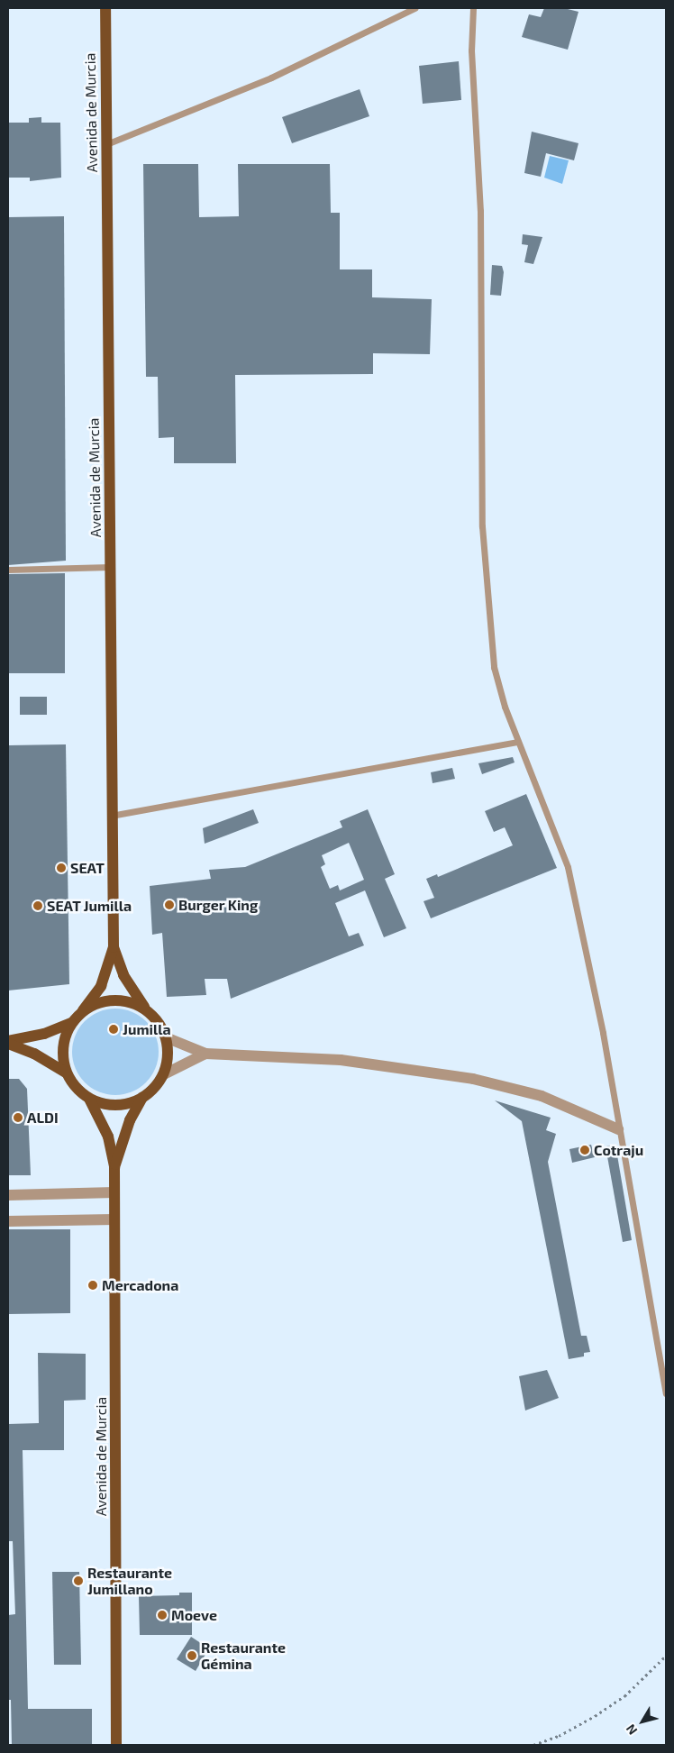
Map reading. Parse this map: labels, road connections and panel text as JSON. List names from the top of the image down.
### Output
{
  "streets": {
    "main road": ["Avenida de Murcia"]
  },
  "places": [
    "SEAT",
    "Burger King",
    "SEAT Jumilla",
    "Jumilla",
    "ALDI",
    "Cotraju",
    "Mercadona",
    "Restaurante Jumillano",
    "Moeve",
    "Restaurante Gémina"
  ],
  "north": "bottom left"
}
